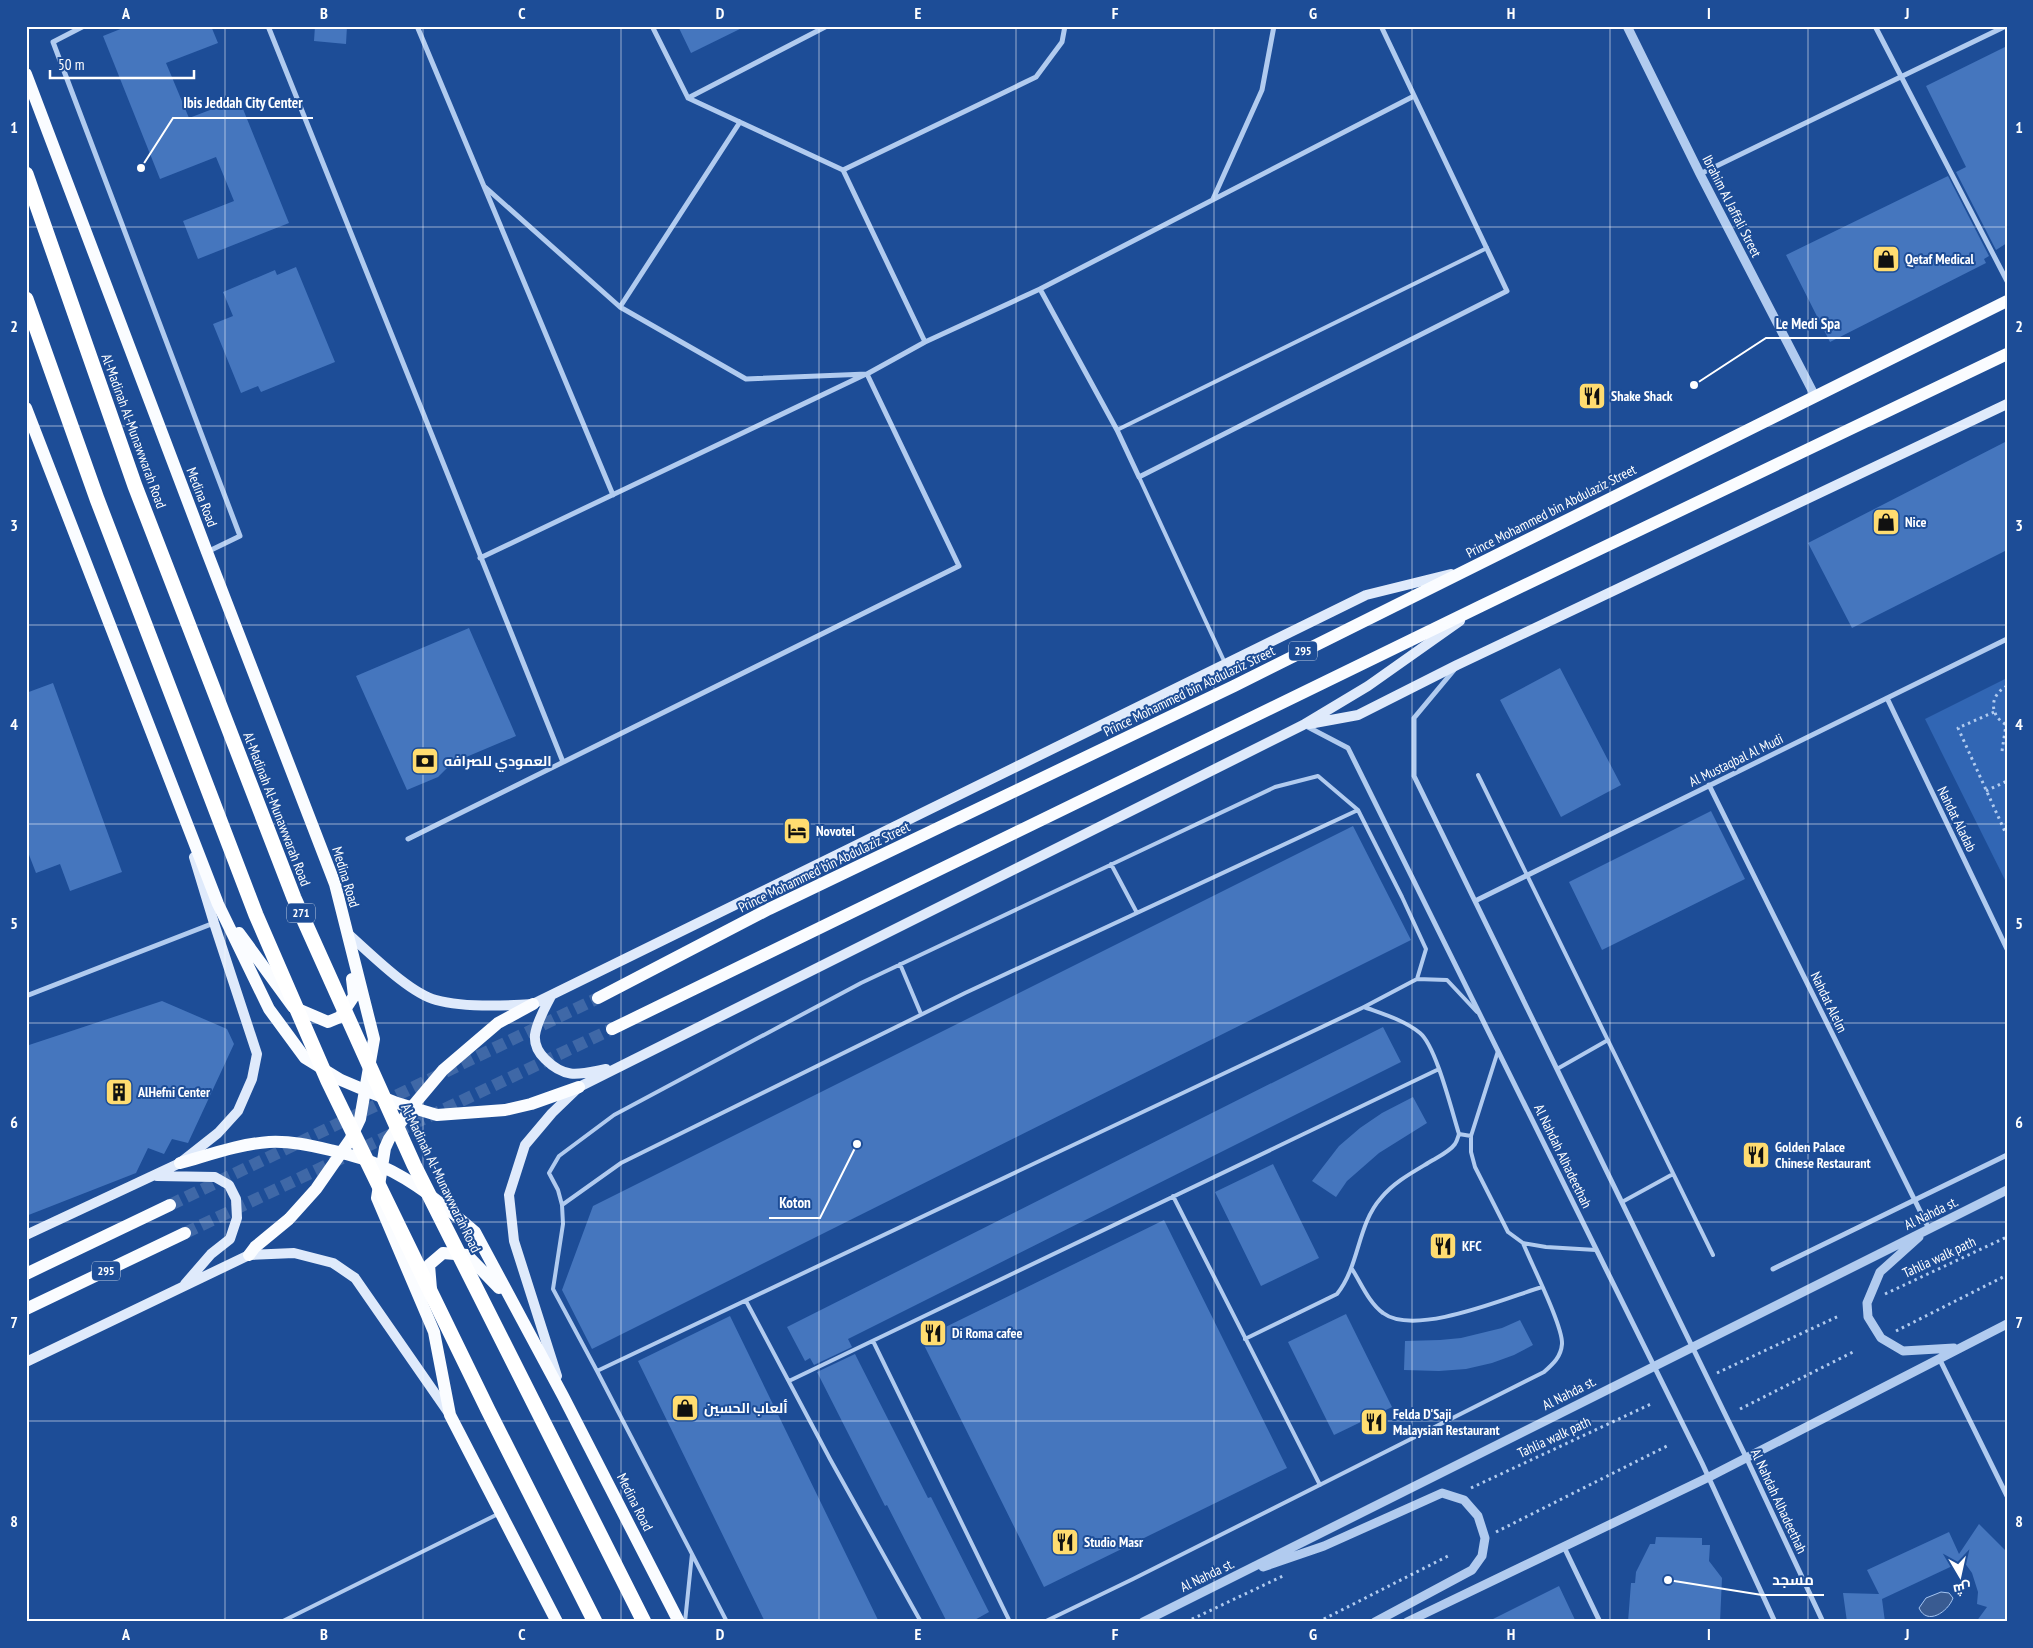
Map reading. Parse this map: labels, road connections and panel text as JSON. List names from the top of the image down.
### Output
{
  "streets": {
    "highway": ["Al-Madinah Al-Munawwarah Road", "271"],
    "main road": ["Medina Road", "Prince Mohammed bin Abdulaziz Street", "295"],
    "street": [
      "Ibrahim Al Jaffali Street",
      "Al Mustaqbal Al Mudi",
      "Nahdat Aladab",
      "Nahdat Alelm",
      "Al Nahdah Alhadeethah",
      "Al Nahda st."
    ],
    "path": ["Tahlia walk path"]
  },
  "crossings": [
    ["Ibrahim Al Jaffali Street", "Prince Mohammed bin Abdulaziz Street"],
    ["Al Mustaqbal Al Mudi", "Nahdat Aladab"],
    ["Al Mustaqbal Al Mudi", "Nahdat Alelm"],
    ["Nahdat Alelm", "Al Nahda st."],
    ["Al Nahdah Alhadeethah", "Al Nahda st."]
  ],
  "places": {
    "other": [
      "Ibis Jeddah City Center",
      "Le Medi Spa",
      "Koton",
      "مسجد"
    ],
    "shop": ["Qetaf Medical", "Nice", "ألعاب الحسين"],
    "restaurant": [
      "Shake Shack",
      "Golden Palace Chinese Restaurant",
      "KFC",
      "Di Roma cafee",
      "Felda D'Saji Malaysian Restaurant",
      "Studio Masr"
    ],
    "bank": ["العمودي للصرافه"],
    "hotel": ["Novotel"],
    "building": ["AlHefni Center"]
  },
  "scale_bar": "50 m",
  "north": "bottom",
  "grid": {
    "columns": [
      "A",
      "B",
      "C",
      "D",
      "E",
      "F",
      "G",
      "H",
      "I",
      "J"
    ],
    "rows": [
      "1",
      "2",
      "3",
      "4",
      "5",
      "6",
      "7",
      "8"
    ]
  }
}
